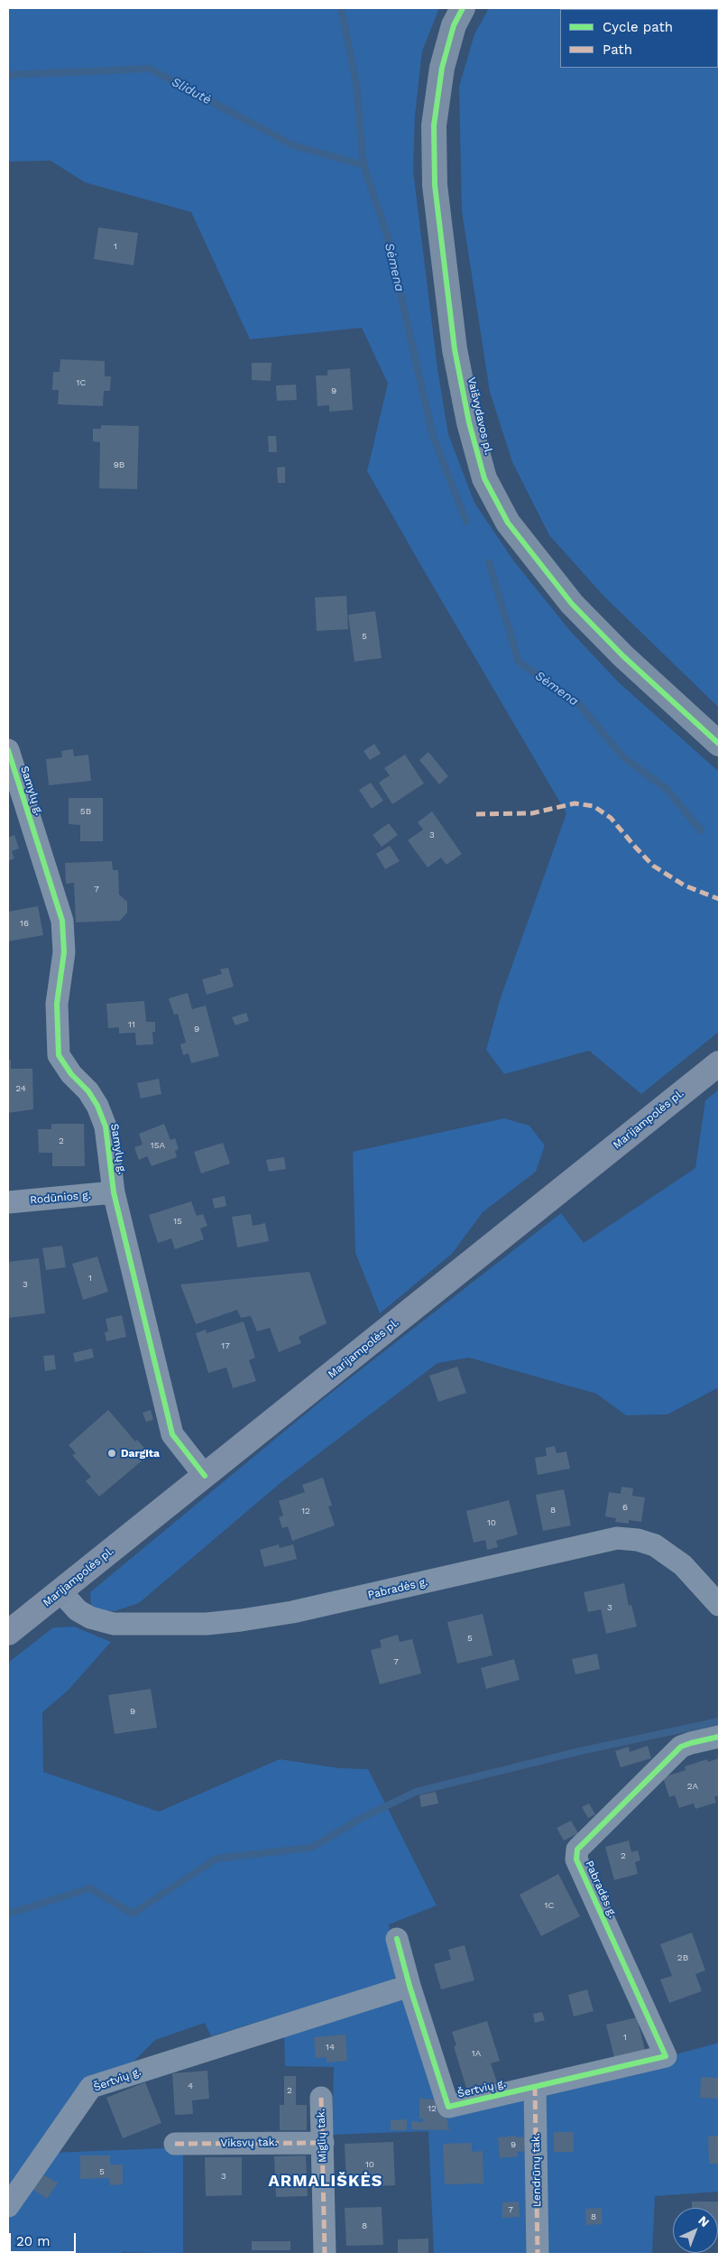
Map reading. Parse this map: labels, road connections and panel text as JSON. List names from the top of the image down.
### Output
{
  "streets": {
    "main road": ["Vaišvydavos pl.", "Marijampolės pl."],
    "street": [
      "Samylų g.",
      "Rodūnios g.",
      "Pabradės g.",
      "Šertvių g.",
      "Miglių tak.",
      "Viksvų tak.",
      "Lendrūnų tak."
    ]
  },
  "crossings": [
    ["Samylų g.", "Marijampolės pl."],
    ["Samylų g.", "Rodūnios g."],
    ["Marijampolės pl.", "Pabradės g."],
    ["Pabradės g.", "Šertvių g."],
    ["Šertvių g.", "Lendrūnų tak."],
    ["Miglių tak.", "Viksvų tak."]
  ],
  "districts": ["ARMALIŠKĖS"],
  "water": ["Slidutė", "Sėmena"],
  "places": ["Dargita"],
  "house_numbers": [
    "1",
    "1C",
    "9",
    "9B",
    "5",
    "5B",
    "3",
    "7",
    "16",
    "11",
    "9",
    "24",
    "2",
    "15A",
    "15",
    "1",
    "3",
    "17",
    "6",
    "8",
    "12",
    "10",
    "3",
    "5",
    "7",
    "9",
    "2A",
    "2",
    "1C",
    "2B",
    "1",
    "14",
    "1A",
    "4",
    "2",
    "12",
    "9",
    "10",
    "5",
    "3",
    "7",
    "8",
    "8"
  ],
  "legend": ["Cycle path", "Path"],
  "scale_bar": "20 m",
  "north": "top right"
}
